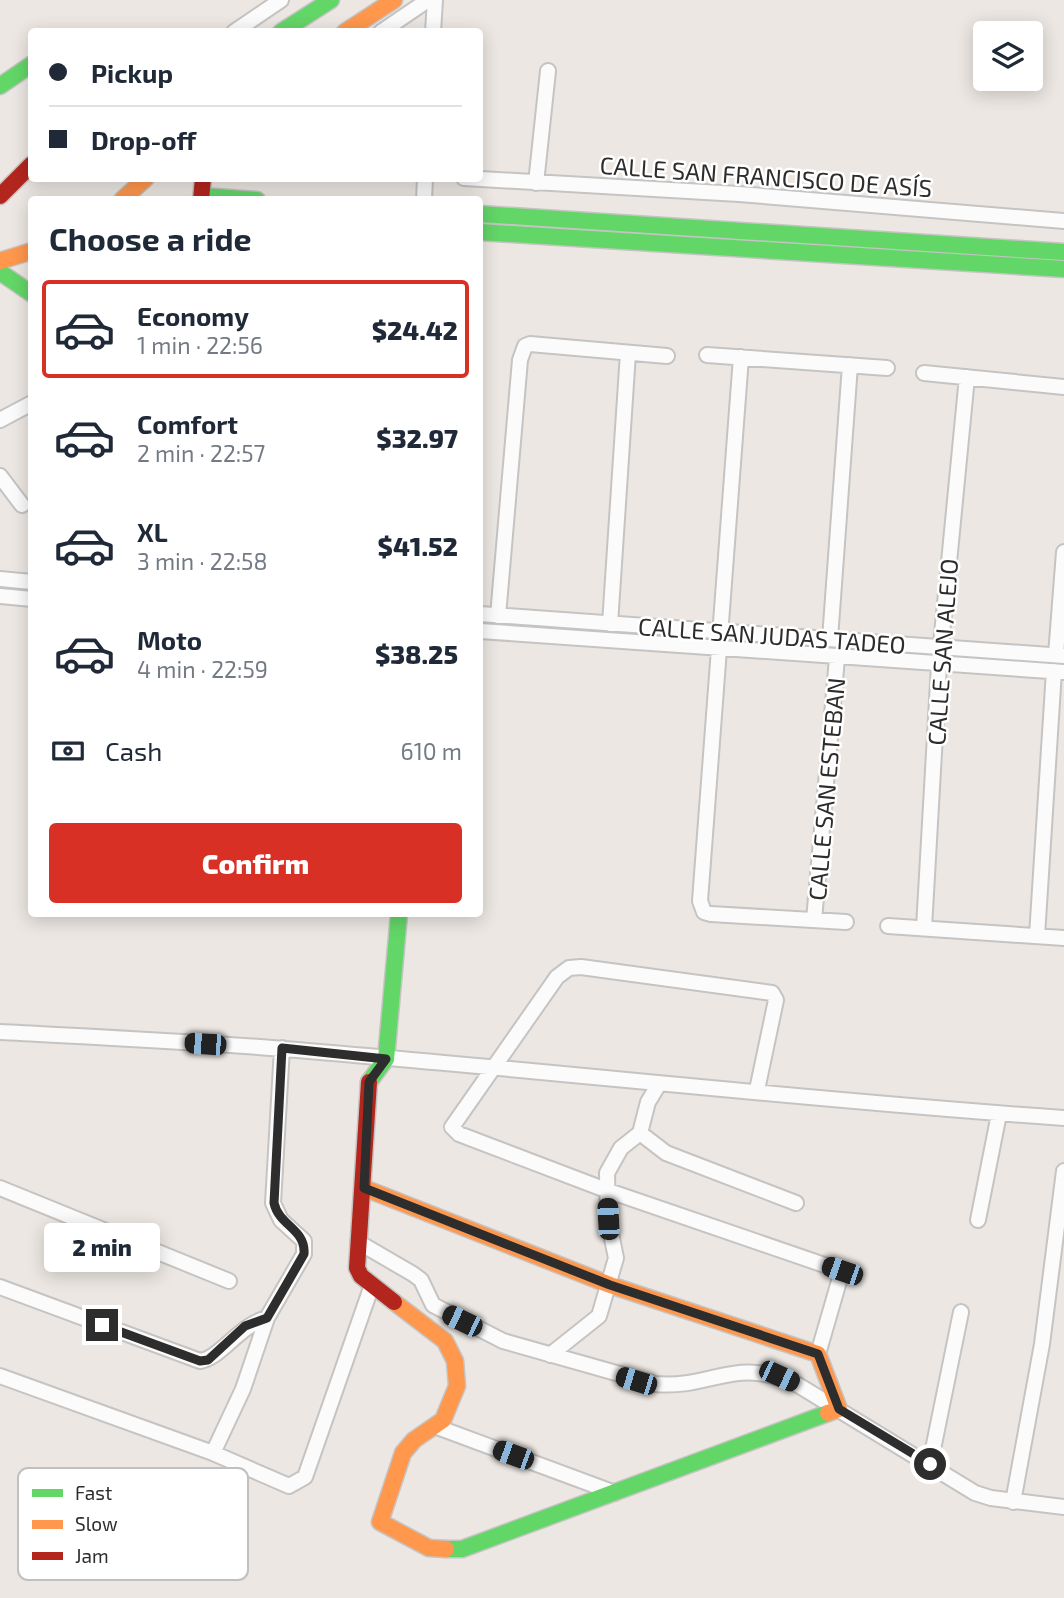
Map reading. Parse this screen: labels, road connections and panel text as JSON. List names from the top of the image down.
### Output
{
  "streets": {
    "street": [
      "CALLE SAN FRANCISCO DE ASÍS",
      "CALLE SAN JUDAS TADEO",
      "CALLE SAN ALEJO",
      "CALLE SAN ESTEBAN"
    ]
  },
  "crossings": [
    ["CALLE SAN JUDAS TADEO", "CALLE SAN ALEJO"],
    ["CALLE SAN JUDAS TADEO", "CALLE SAN ESTEBAN"]
  ],
  "legend": ["Fast", "Slow", "Jam"],
  "page": {
    "banner": ["Pickup", "Drop-off"],
    "heading": "Choose a ride",
    "list": [
      {
        "name": "Economy",
        "note": "1 min · 22:56",
        "value": "$24.42"
      },
      {
        "name": "Comfort",
        "note": "2 min · 22:57",
        "value": "$32.97"
      },
      {
        "name": "XL",
        "note": "3 min · 22:58",
        "value": "$41.52"
      },
      {
        "name": "Moto",
        "note": "4 min · 22:59",
        "value": "$38.25"
      }
    ],
    "pay": ["Cash", "610 m"],
    "buttons": "Confirm",
    "bubble": "2 min"
  }
}
